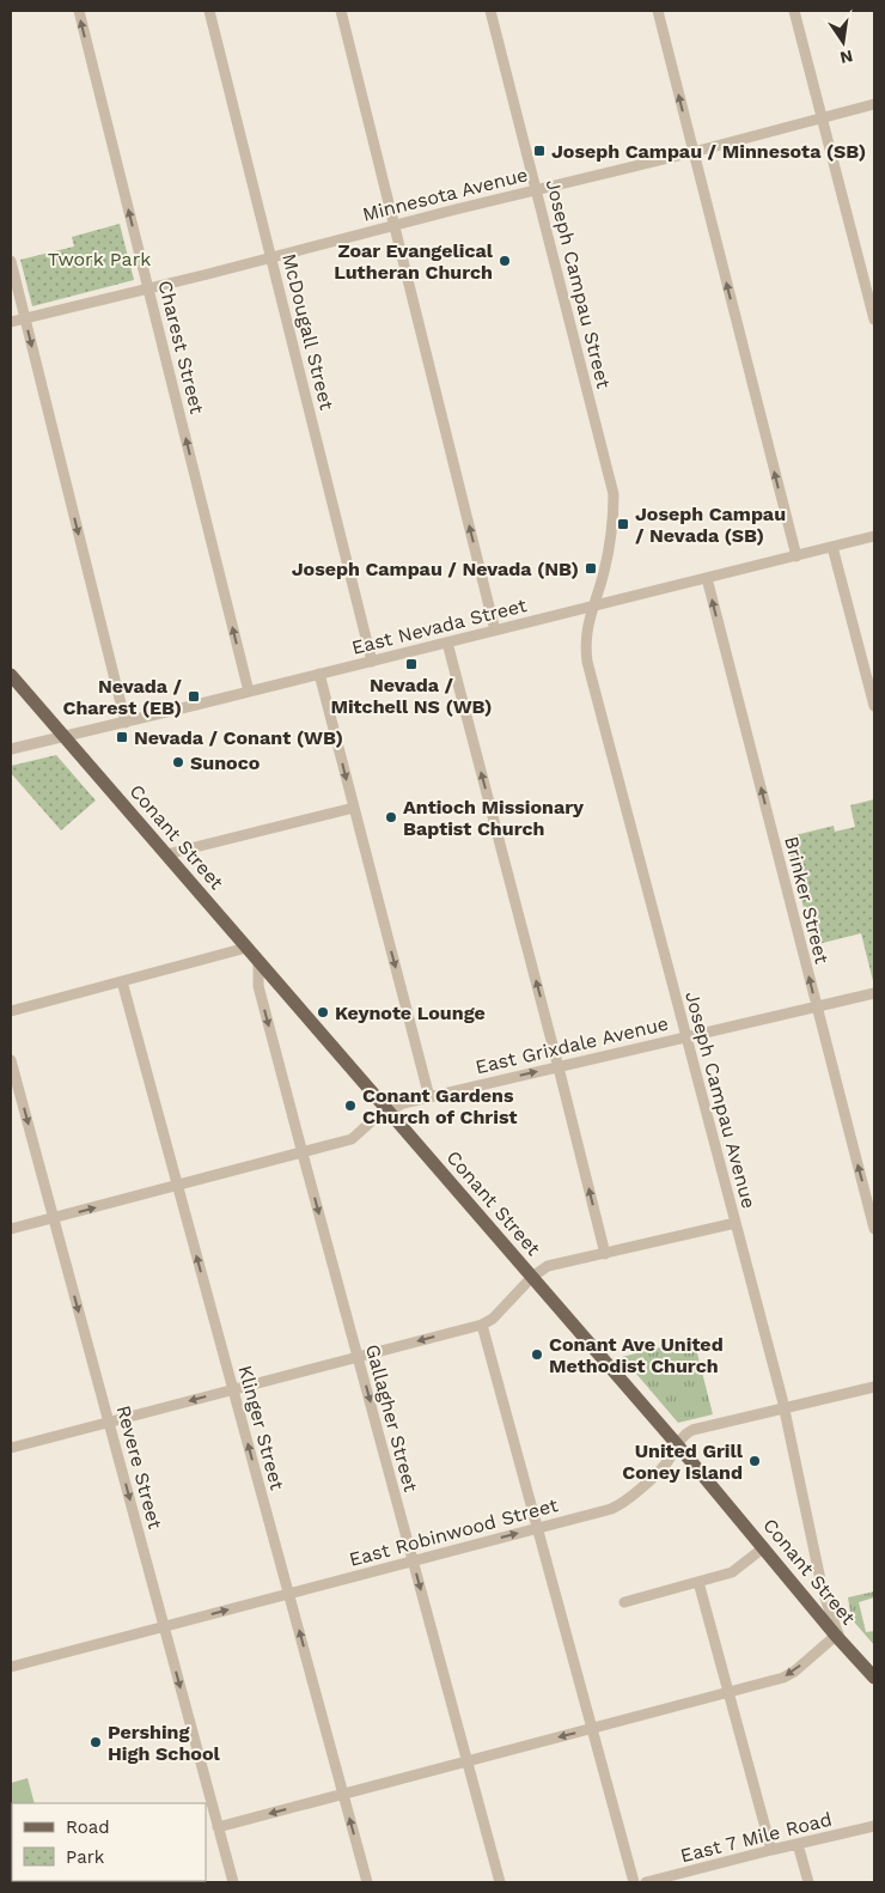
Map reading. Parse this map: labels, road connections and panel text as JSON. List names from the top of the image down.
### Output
{
  "streets": {
    "main road": ["Conant Street"],
    "street": [
      "Minnesota Avenue",
      "Joseph Campau Street",
      "McDougall Street",
      "Charest Street",
      "East Nevada Street",
      "Brinker Street",
      "East Grixdale Avenue",
      "Joseph Campau Avenue",
      "Gallagher Street",
      "Klinger Street",
      "Revere Street",
      "East Robinwood Street",
      "East 7 Mile Road"
    ]
  },
  "crossings": [
    ["Minnesota Avenue", "Joseph Campau Street"],
    ["Minnesota Avenue", "McDougall Street"],
    ["Minnesota Avenue", "Charest Street"],
    ["Joseph Campau Street", "Joseph Campau Avenue"],
    ["McDougall Street", "East Nevada Street"],
    ["Charest Street", "East Nevada Street"],
    ["East Nevada Street", "Conant Street"],
    ["East Nevada Street", "Brinker Street"],
    ["East Nevada Street", "Joseph Campau Avenue"],
    ["Conant Street", "East Grixdale Avenue"],
    ["Conant Street", "Joseph Campau Avenue"],
    ["Conant Street", "Gallagher Street"],
    ["Conant Street", "East Robinwood Street"],
    ["Brinker Street", "East Grixdale Avenue"],
    ["East Grixdale Avenue", "Joseph Campau Avenue"],
    ["East Grixdale Avenue", "Gallagher Street"],
    ["East Grixdale Avenue", "Klinger Street"],
    ["East Grixdale Avenue", "Revere Street"],
    ["Joseph Campau Avenue", "East Robinwood Street"],
    ["Gallagher Street", "East Robinwood Street"],
    ["Klinger Street", "East Robinwood Street"],
    ["Revere Street", "East Robinwood Street"]
  ],
  "one_way": [
    "Charest Street",
    "Brinker Street",
    "Gallagher Street",
    "Klinger Street",
    "Revere Street"
  ],
  "parks": ["Twork Park"],
  "places": {
    "transit": [
      "Joseph Campau / Minnesota (SB)",
      "Joseph Campau / Nevada (SB)",
      "Joseph Campau / Nevada (NB)",
      "Nevada / Mitchell NS (WB)",
      "Nevada / Charest (EB)",
      "Nevada / Conant (WB)"
    ],
    "other": [
      "Zoar Evangelical Lutheran Church",
      "Sunoco",
      "Antioch Missionary Baptist Church",
      "Keynote Lounge",
      "Conant Gardens Church of Christ",
      "Conant Ave United Methodist Church",
      "United Grill Coney Island",
      "Pershing High School"
    ]
  },
  "legend": ["Road", "Park"],
  "north": "bottom"
}
